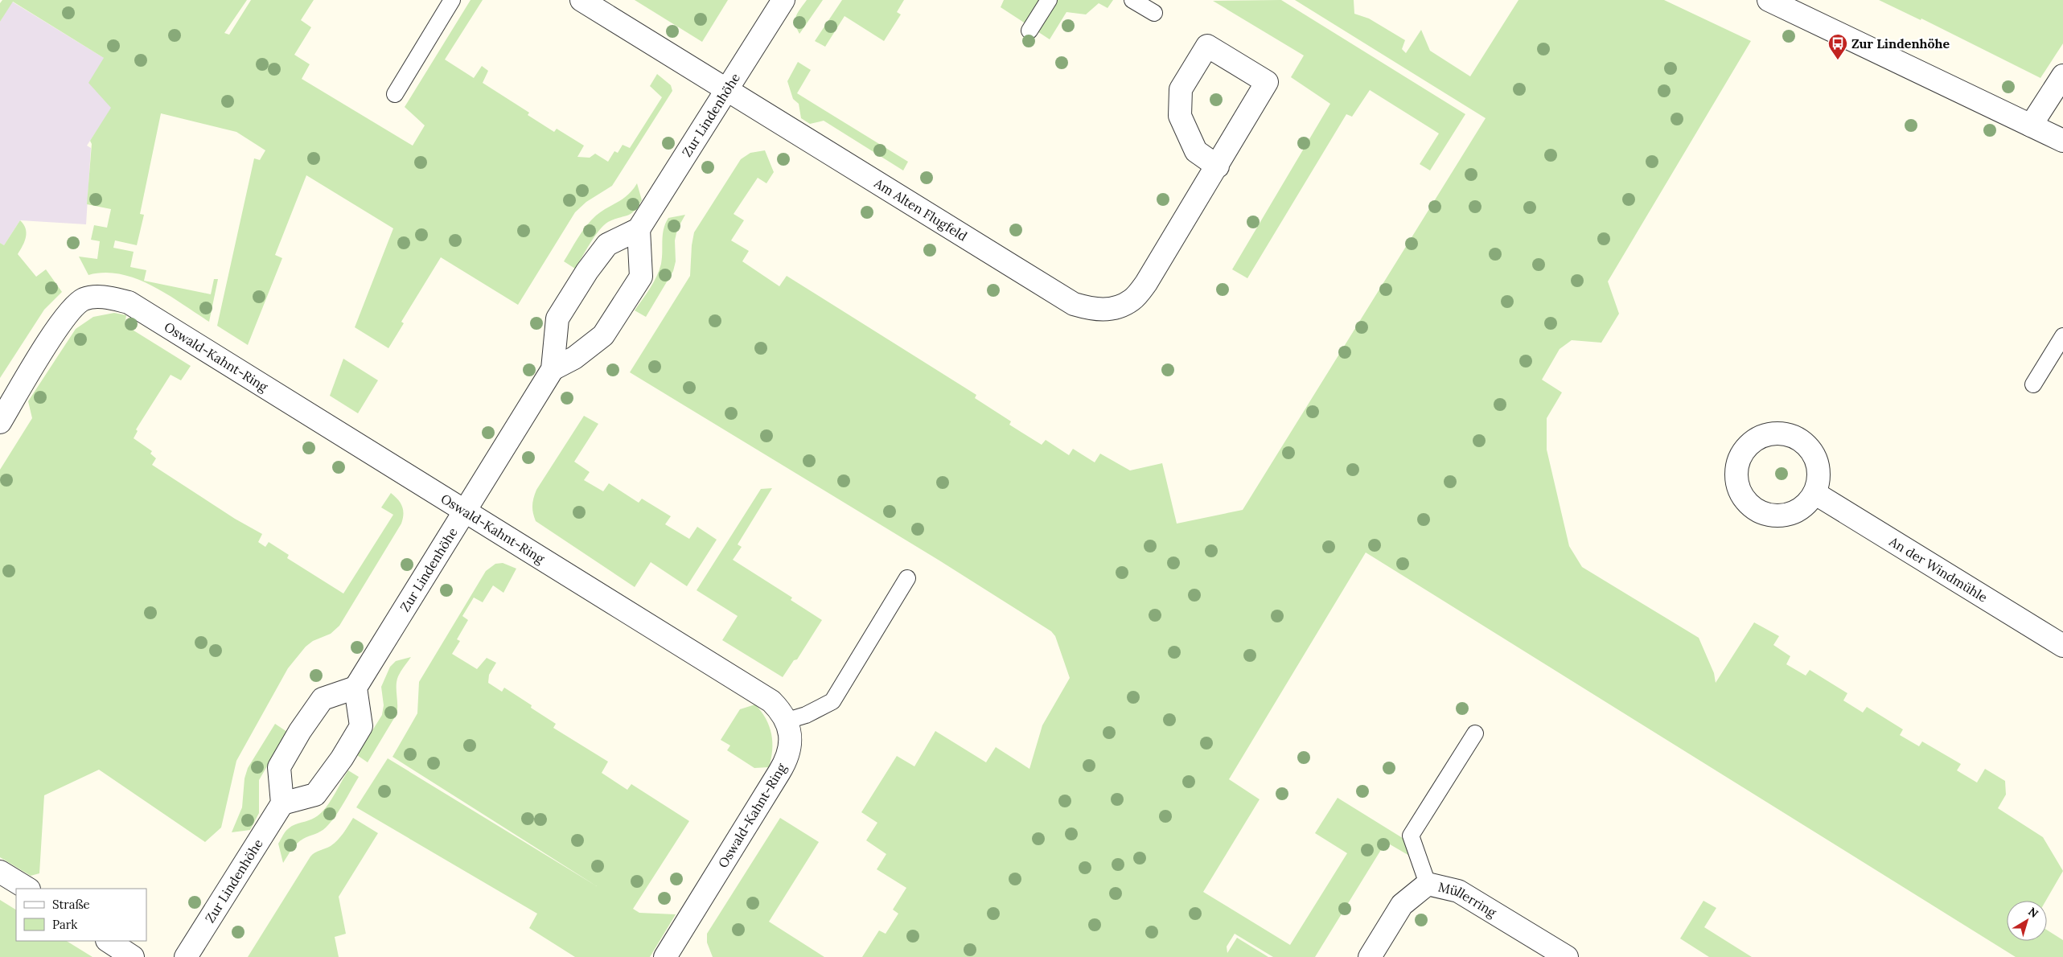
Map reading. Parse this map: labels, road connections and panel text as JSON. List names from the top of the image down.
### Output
{
  "streets": {
    "street": [
      "Zur Lindenhöhe",
      "Am Alten Flugfeld",
      "Oswald-Kahnt-Ring",
      "An der Windmühle",
      "Müllerring"
    ]
  },
  "crossings": [
    ["Zur Lindenhöhe", "Am Alten Flugfeld"],
    ["Zur Lindenhöhe", "Oswald-Kahnt-Ring"]
  ],
  "places": {
    "bus stop": ["Zur Lindenhöhe"]
  },
  "legend": ["Straße", "Park"],
  "north": "top right"
}
